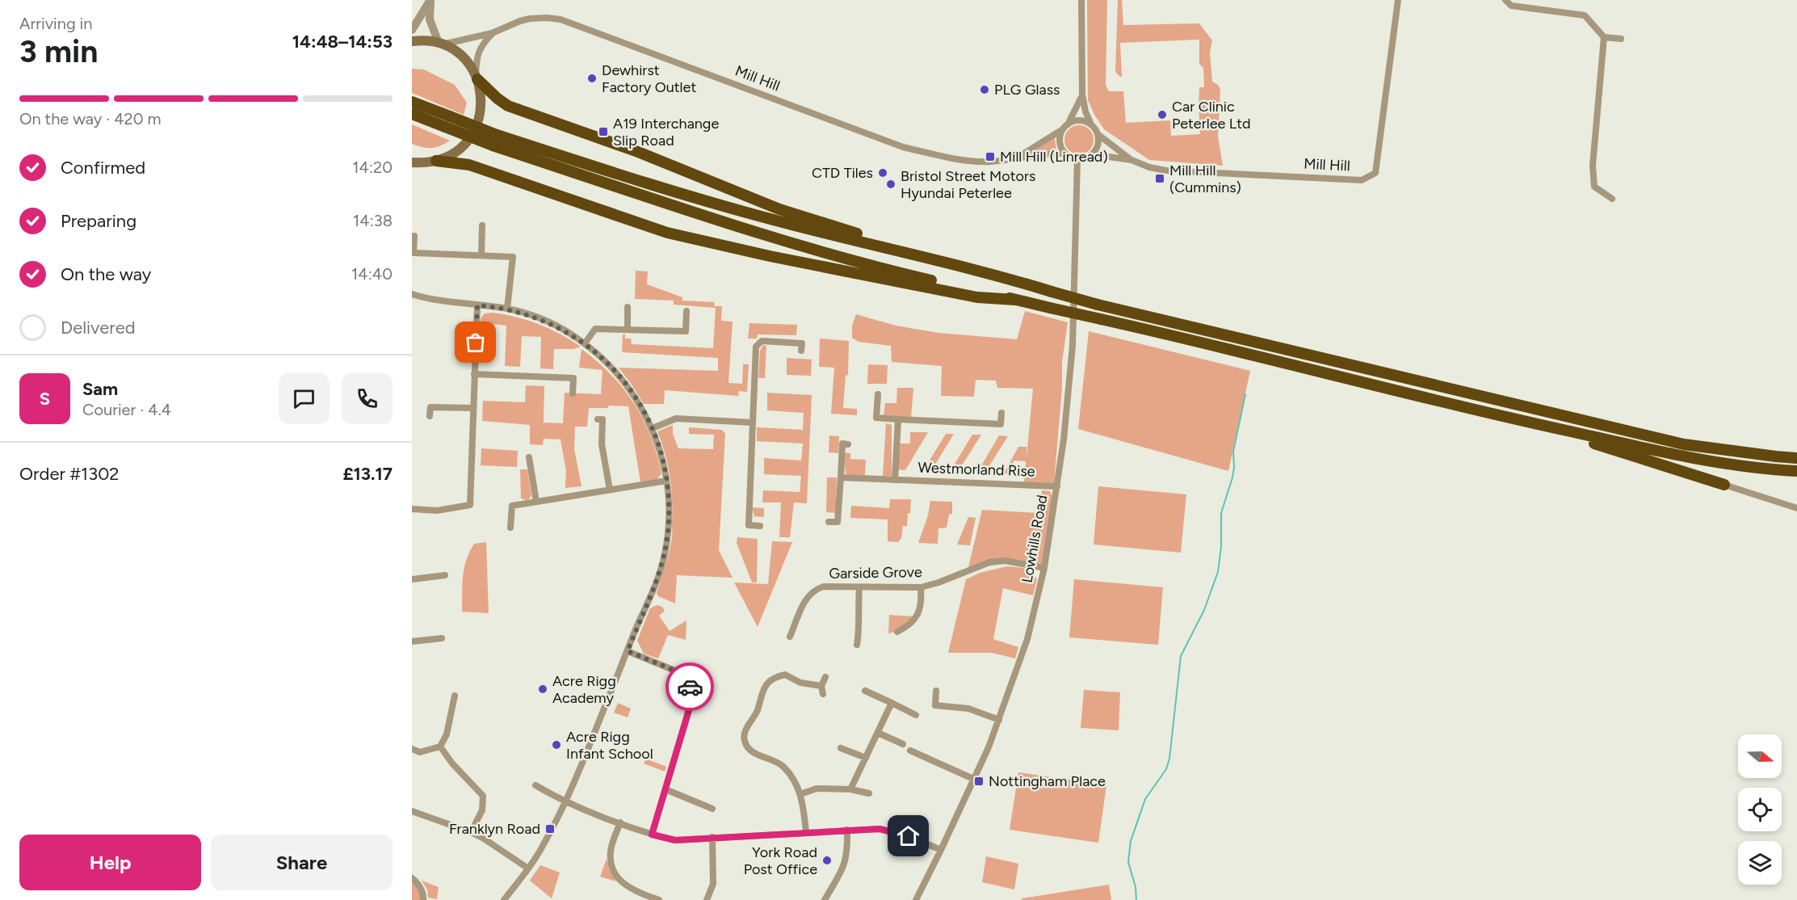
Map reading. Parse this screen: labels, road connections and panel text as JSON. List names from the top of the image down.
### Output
{
  "streets": {
    "street": [
      "Mill Hill",
      "Westmorland Rise",
      "Lowhills Road",
      "Garside Grove"
    ]
  },
  "crossings": [
    ["Mill Hill", "Lowhills Road"],
    ["Westmorland Rise", "Lowhills Road"],
    ["Lowhills Road", "Garside Grove"]
  ],
  "places": {
    "other": [
      "Dewhirst Factory Outlet",
      "PLG Glass",
      "Car Clinic Peterlee Ltd",
      "CTD Tiles",
      "Bristol Street Motors Hyundai Peterlee",
      "Acre Rigg Academy",
      "Acre Rigg Infant School",
      "York Road Post Office"
    ],
    "transit": [
      "A19 Interchange Slip Road",
      "Mill Hill (Linread)",
      "Mill Hill (Cummins)",
      "Nottingham Place",
      "Franklyn Road"
    ]
  },
  "north": "right",
  "page": {
    "heading": ["3 min", "Arriving in", "14:48–14:53"],
    "panel": [
      "Sam",
      "Courier · 4.4",
      "Order #1302",
      "£13.17"
    ],
    "bar": "On the way · 420 m",
    "list": [
      ["Confirmed", "14:20"],
      ["Preparing", "14:38"],
      ["On the way", "14:40"],
      "Delivered"
    ],
    "round": "S",
    "buttons": ["Help", "Share"]
  }
}
